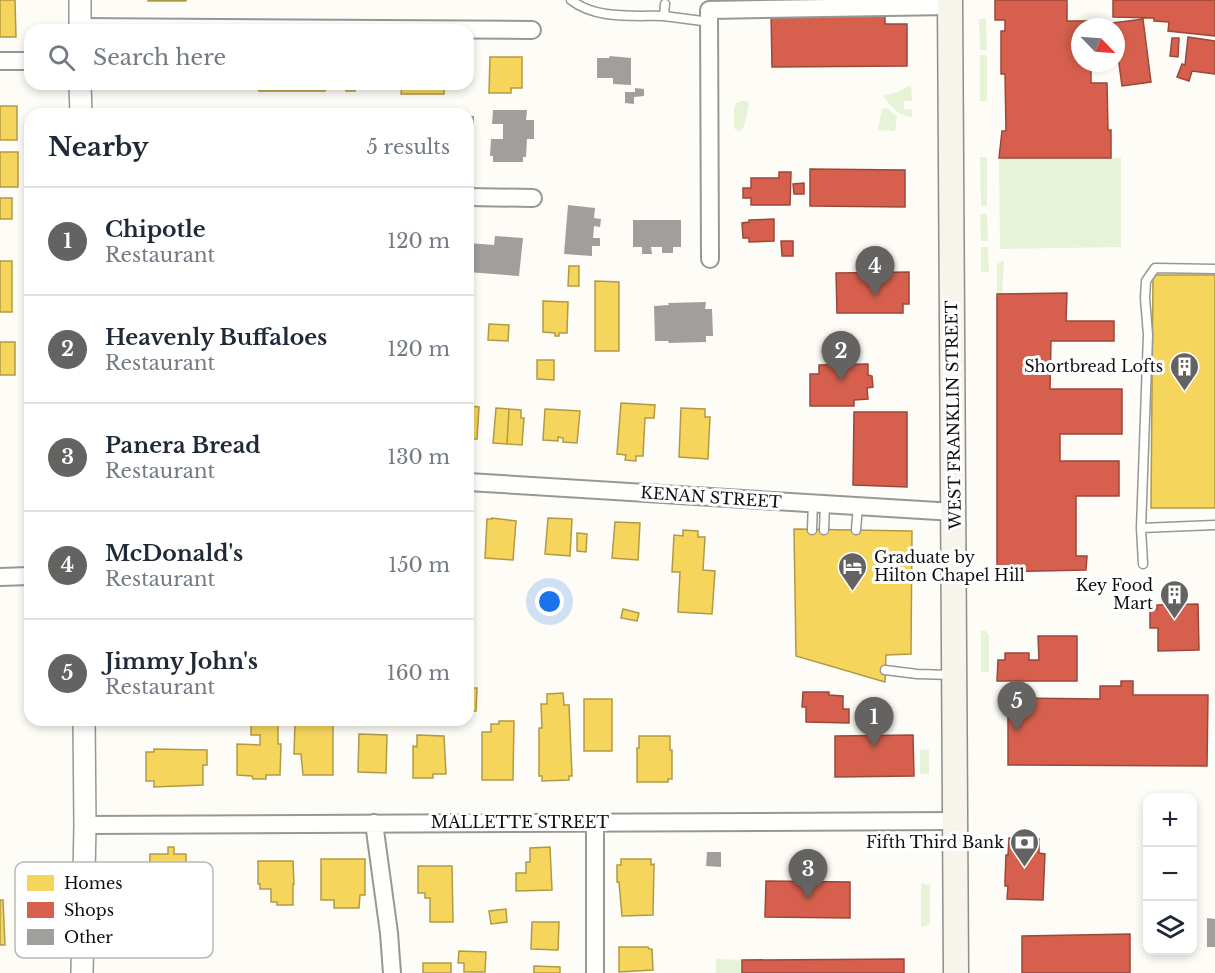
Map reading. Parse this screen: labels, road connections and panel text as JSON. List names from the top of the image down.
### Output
{
  "streets": {
    "main road": ["WEST FRANKLIN STREET"],
    "street": ["KENAN STREET", "MALLETTE STREET"]
  },
  "crossings": [
    ["WEST FRANKLIN STREET", "KENAN STREET"],
    ["WEST FRANKLIN STREET", "MALLETTE STREET"]
  ],
  "places": {
    "building": ["Shortbread Lofts", "Key Food Mart"],
    "hotel": ["Graduate by Hilton Chapel Hill"],
    "bank": ["Fifth Third Bank"]
  },
  "legend": ["Homes", "Shops", "Other"],
  "north": "bottom right",
  "page": {
    "search": "Search here",
    "heading": ["Nearby", "5 results"],
    "list": [
      {
        "mark": "1",
        "name": "Chipotle",
        "note": "Restaurant",
        "value": "120 m"
      },
      {
        "mark": "2",
        "name": "Heavenly Buffaloes",
        "note": "Restaurant",
        "value": "120 m"
      },
      {
        "mark": "3",
        "name": "Panera Bread",
        "note": "Restaurant",
        "value": "130 m"
      },
      {
        "mark": "4",
        "name": "McDonald's",
        "note": "Restaurant",
        "value": "150 m"
      },
      {
        "mark": "5",
        "name": "Jimmy John's",
        "note": "Restaurant",
        "value": "160 m"
      }
    ],
    "pins": [
      "4",
      "2",
      "5",
      "1",
      "3"
    ],
    "map_buttons": ["+", "−"]
  }
}
